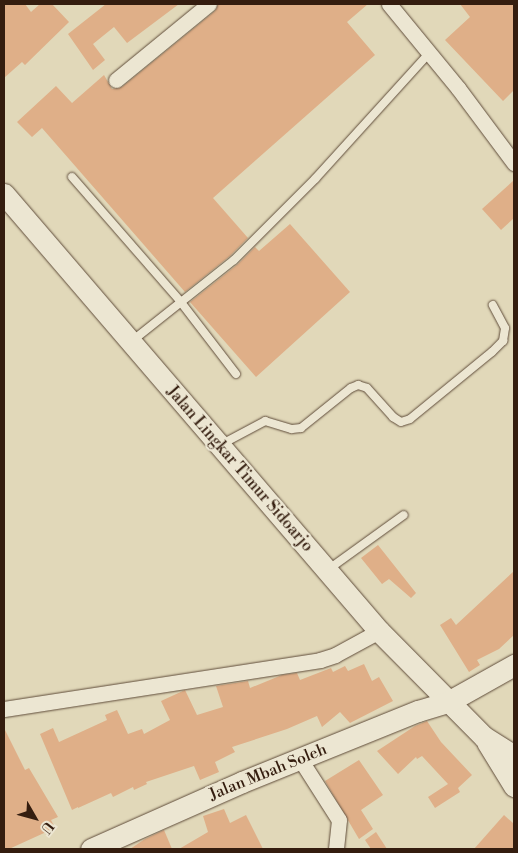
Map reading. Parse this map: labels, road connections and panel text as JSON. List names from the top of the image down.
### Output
{
  "streets": {
    "main road": ["Jalan Lingkar Timur Sidoarjo", "Jalan Mbah Soleh"]
  },
  "crossings": [
    ["Jalan Lingkar Timur Sidoarjo", "Jalan Mbah Soleh"]
  ],
  "north": "bottom right"
}
